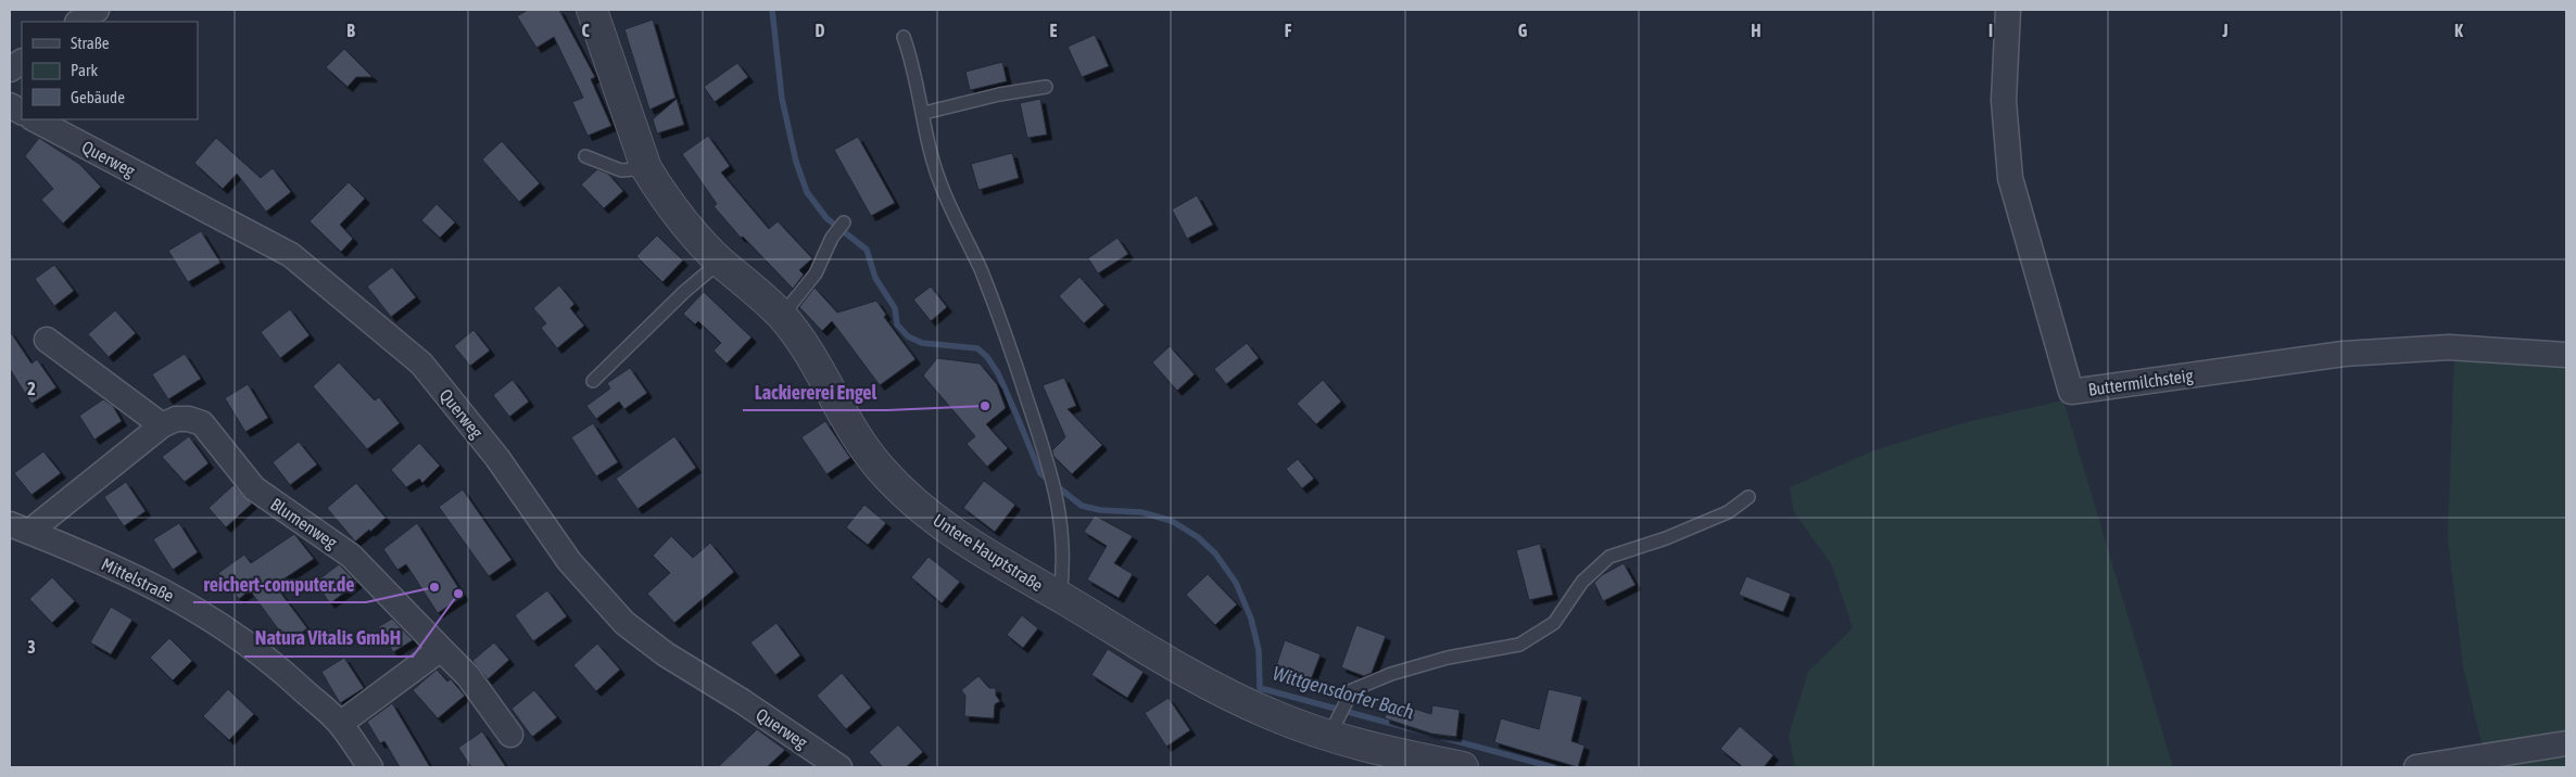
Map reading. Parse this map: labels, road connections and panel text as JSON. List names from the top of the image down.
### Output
{
  "streets": {
    "street": [
      "Querweg",
      "Buttermilchsteig",
      "Blumenweg",
      "Untere Hauptstraße",
      "Mittelstraße"
    ]
  },
  "crossings": [
    ["Blumenweg", "Mittelstraße"]
  ],
  "water": ["Wittgensdorfer Bach"],
  "places": ["Lackiererei Engel", "reichert-computer.de", "Natura Vitalis GmbH"],
  "legend": ["Straße", "Park", "Gebäude"],
  "grid": {
    "columns": [
      "B",
      "C",
      "D",
      "E",
      "F",
      "G",
      "H",
      "I",
      "J",
      "K"
    ],
    "rows": ["2", "3"]
  }
}
